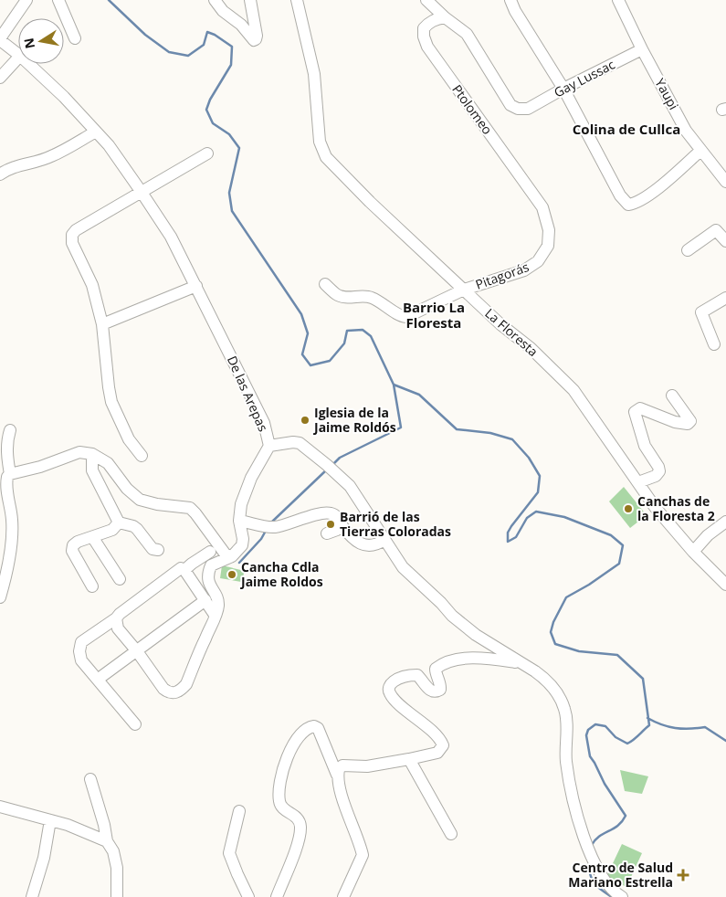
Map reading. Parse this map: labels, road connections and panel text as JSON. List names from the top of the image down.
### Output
{
  "streets": {
    "street": [
      "Gay Lussac",
      "Yaupi",
      "Ptolomeo",
      "Pitagorás",
      "La Floresta",
      "De las Arepas"
    ]
  },
  "crossings": [
    ["Gay Lussac", "Yaupi"],
    ["Gay Lussac", "Ptolomeo"],
    ["Ptolomeo", "Pitagorás"],
    ["Pitagorás", "La Floresta"]
  ],
  "districts": ["Colina de Cullca", "Barrio La Floresta"],
  "places": {
    "other": [
      "Iglesia de la Jaime Roldós",
      "Canchas de la Floresta 2",
      "Barrió de las Tierras Coloradas",
      "Cancha Cdla Jaime Roldos"
    ],
    "health": ["Centro de Salud Mariano Estrella"]
  },
  "north": "left"
}
